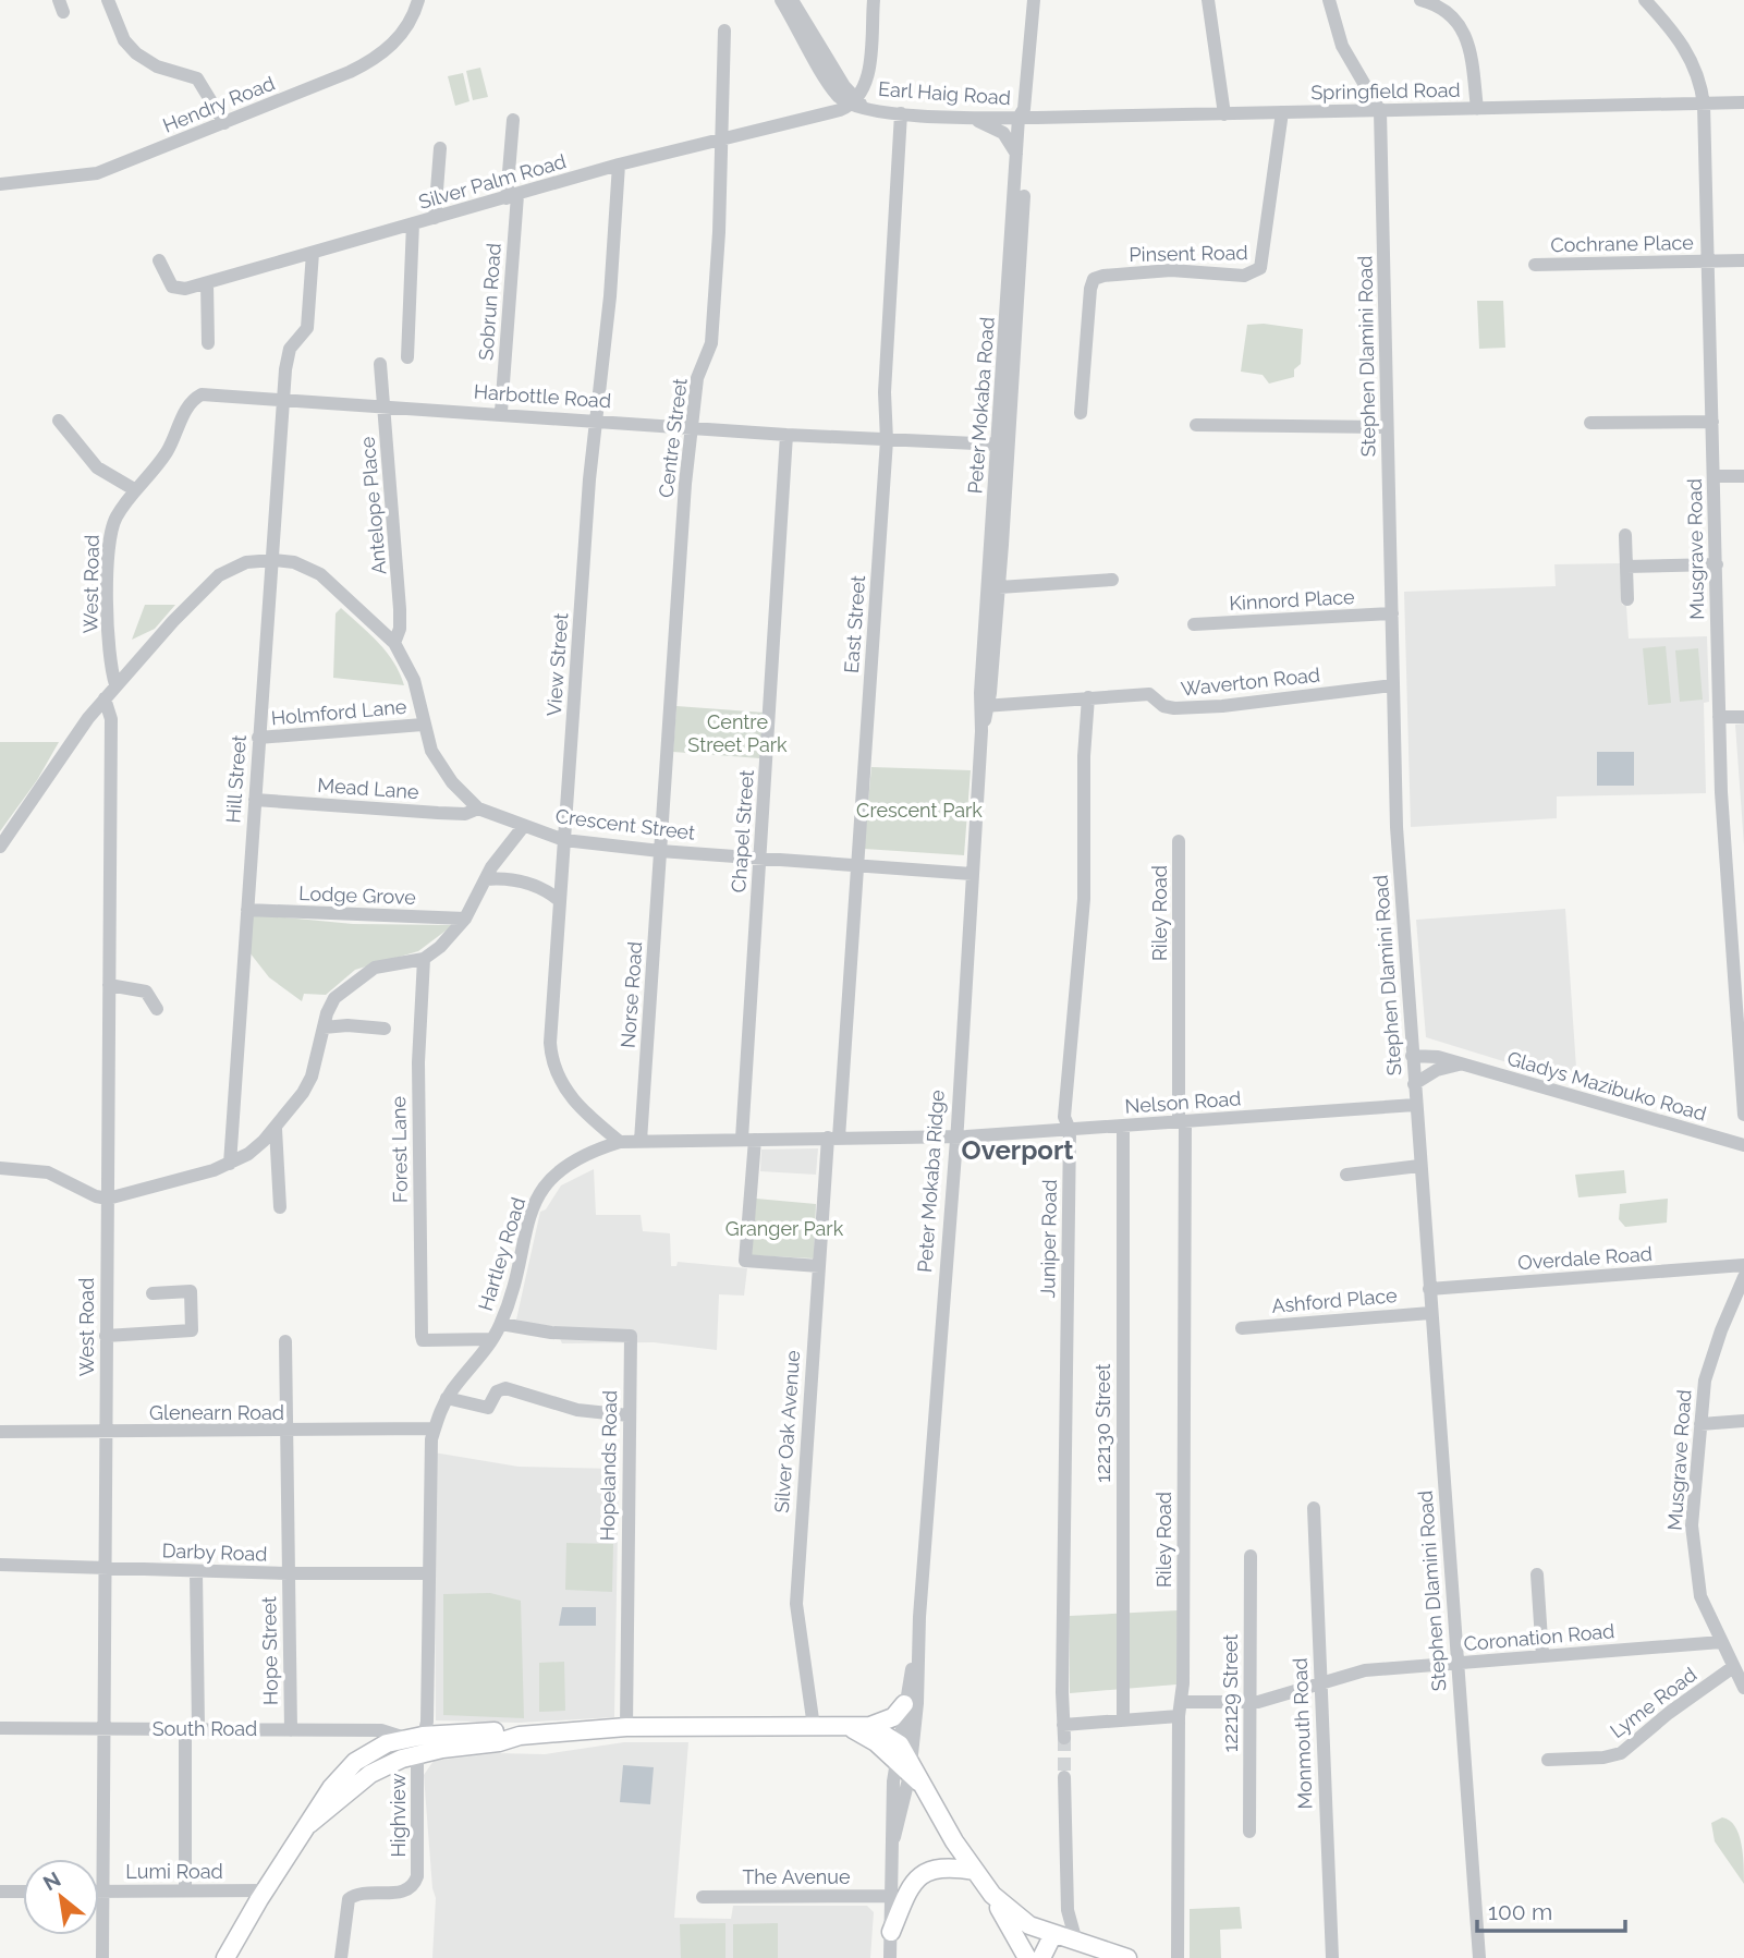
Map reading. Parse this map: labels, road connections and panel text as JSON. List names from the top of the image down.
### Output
{
  "streets": {
    "main road": ["South Road"],
    "street": [
      "Springfield Road",
      "Earl Haig Road",
      "Hendry Road",
      "Silver Palm Road",
      "Cochrane Place",
      "Pinsent Road",
      "Sobrun Road",
      "Stephen Dlamini Road",
      "Harbottle Road",
      "Peter Mokaba Road",
      "Centre Street",
      "Antelope Place",
      "Musgrave Road",
      "West Road",
      "Kinnord Place",
      "East Street",
      "View Street",
      "Waverton Road",
      "Holmford Lane",
      "Hill Street",
      "Mead Lane",
      "Crescent Street",
      "Chapel Street",
      "Lodge Grove",
      "Riley Road",
      "Norse Road",
      "Gladys Mazibuko Road",
      "Nelson Road",
      "Forest Lane",
      "Peter Mokaba Ridge",
      "Juniper Road",
      "Hartley Road",
      "Overdale Road",
      "Ashford Place",
      "Glenearn Road",
      "122130 Street",
      "Silver Oak Avenue",
      "Hopelands Road",
      "Darby Road",
      "Coronation Road",
      "Hope Street",
      "122129 Street",
      "Lyme Road",
      "Monmouth Road",
      "Highview",
      "Lumi Road",
      "The Avenue"
    ]
  },
  "crossings": [
    ["Springfield Road", "Earl Haig Road"],
    ["Springfield Road", "Pinsent Road"],
    ["Springfield Road", "Stephen Dlamini Road"],
    ["Springfield Road", "Peter Mokaba Road"],
    ["Springfield Road", "Musgrave Road"],
    ["Earl Haig Road", "Silver Palm Road"],
    ["Earl Haig Road", "Peter Mokaba Road"],
    ["Earl Haig Road", "East Street"],
    ["Silver Palm Road", "Sobrun Road"],
    ["Silver Palm Road", "Centre Street"],
    ["Silver Palm Road", "View Street"],
    ["Silver Palm Road", "Hill Street"],
    ["Cochrane Place", "Musgrave Road"],
    ["Sobrun Road", "Harbottle Road"],
    ["Stephen Dlamini Road", "Kinnord Place"],
    ["Stephen Dlamini Road", "Waverton Road"],
    ["Stephen Dlamini Road", "Gladys Mazibuko Road"],
    ["Stephen Dlamini Road", "Nelson Road"],
    ["Stephen Dlamini Road", "Overdale Road"],
    ["Stephen Dlamini Road", "Ashford Place"],
    ["Stephen Dlamini Road", "Coronation Road"],
    ["Harbottle Road", "Peter Mokaba Road"],
    ["Harbottle Road", "Centre Street"],
    ["Harbottle Road", "Antelope Place"],
    ["Harbottle Road", "West Road"],
    ["Harbottle Road", "East Street"],
    ["Harbottle Road", "View Street"],
    ["Harbottle Road", "Hill Street"],
    ["Harbottle Road", "Chapel Street"],
    ["Peter Mokaba Road", "Waverton Road"],
    ["Peter Mokaba Road", "Peter Mokaba Ridge"],
    ["Centre Street", "Crescent Street"],
    ["Centre Street", "Norse Road"],
    ["Antelope Place", "Crescent Street"],
    ["Musgrave Road", "Coronation Road"],
    ["Musgrave Road", "Lyme Road"],
    ["West Road", "Crescent Street"],
    ["West Road", "Glenearn Road"],
    ["West Road", "Darby Road"],
    ["West Road", "South Road"],
    ["West Road", "Lumi Road"],
    ["East Street", "Crescent Street"],
    ["East Street", "Hartley Road"],
    ["East Street", "Silver Oak Avenue"],
    ["View Street", "Crescent Street"],
    ["View Street", "Hartley Road"],
    ["Waverton Road", "Peter Mokaba Ridge"],
    ["Waverton Road", "Juniper Road"],
    ["Holmford Lane", "Hill Street"],
    ["Holmford Lane", "Crescent Street"],
    ["Hill Street", "Mead Lane"],
    ["Hill Street", "Crescent Street"],
    ["Hill Street", "Lodge Grove"],
    ["Mead Lane", "Crescent Street"],
    ["Crescent Street", "Chapel Street"],
    ["Crescent Street", "Norse Road"],
    ["Crescent Street", "Peter Mokaba Ridge"],
    ["Chapel Street", "Hartley Road"],
    ["Chapel Street", "Silver Oak Avenue"],
    ["Riley Road", "Nelson Road"],
    ["Riley Road", "Coronation Road"],
    ["Norse Road", "Hartley Road"],
    ["Nelson Road", "Peter Mokaba Ridge"],
    ["Nelson Road", "Juniper Road"],
    ["Nelson Road", "Hartley Road"],
    ["Nelson Road", "122130 Street"],
    ["Forest Lane", "Hartley Road"],
    ["Peter Mokaba Ridge", "Hartley Road"],
    ["Peter Mokaba Ridge", "The Avenue"],
    ["Juniper Road", "Coronation Road"],
    ["Hartley Road", "Glenearn Road"],
    ["Hartley Road", "Silver Oak Avenue"],
    ["Hartley Road", "Hopelands Road"],
    ["Hartley Road", "Darby Road"],
    ["Hartley Road", "South Road"],
    ["Hartley Road", "Highview"],
    ["Glenearn Road", "Hope Street"],
    ["122130 Street", "Coronation Road"],
    ["Silver Oak Avenue", "South Road"],
    ["Hopelands Road", "South Road"],
    ["Darby Road", "Hope Street"],
    ["Coronation Road", "122129 Street"],
    ["Coronation Road", "Monmouth Road"],
    ["Hope Street", "South Road"],
    ["South Road", "Highview"]
  ],
  "districts": ["Overport"],
  "parks": ["Centre Street Park", "Crescent Park", "Granger Park"],
  "scale_bar": "100 m",
  "north": "top left"
}
